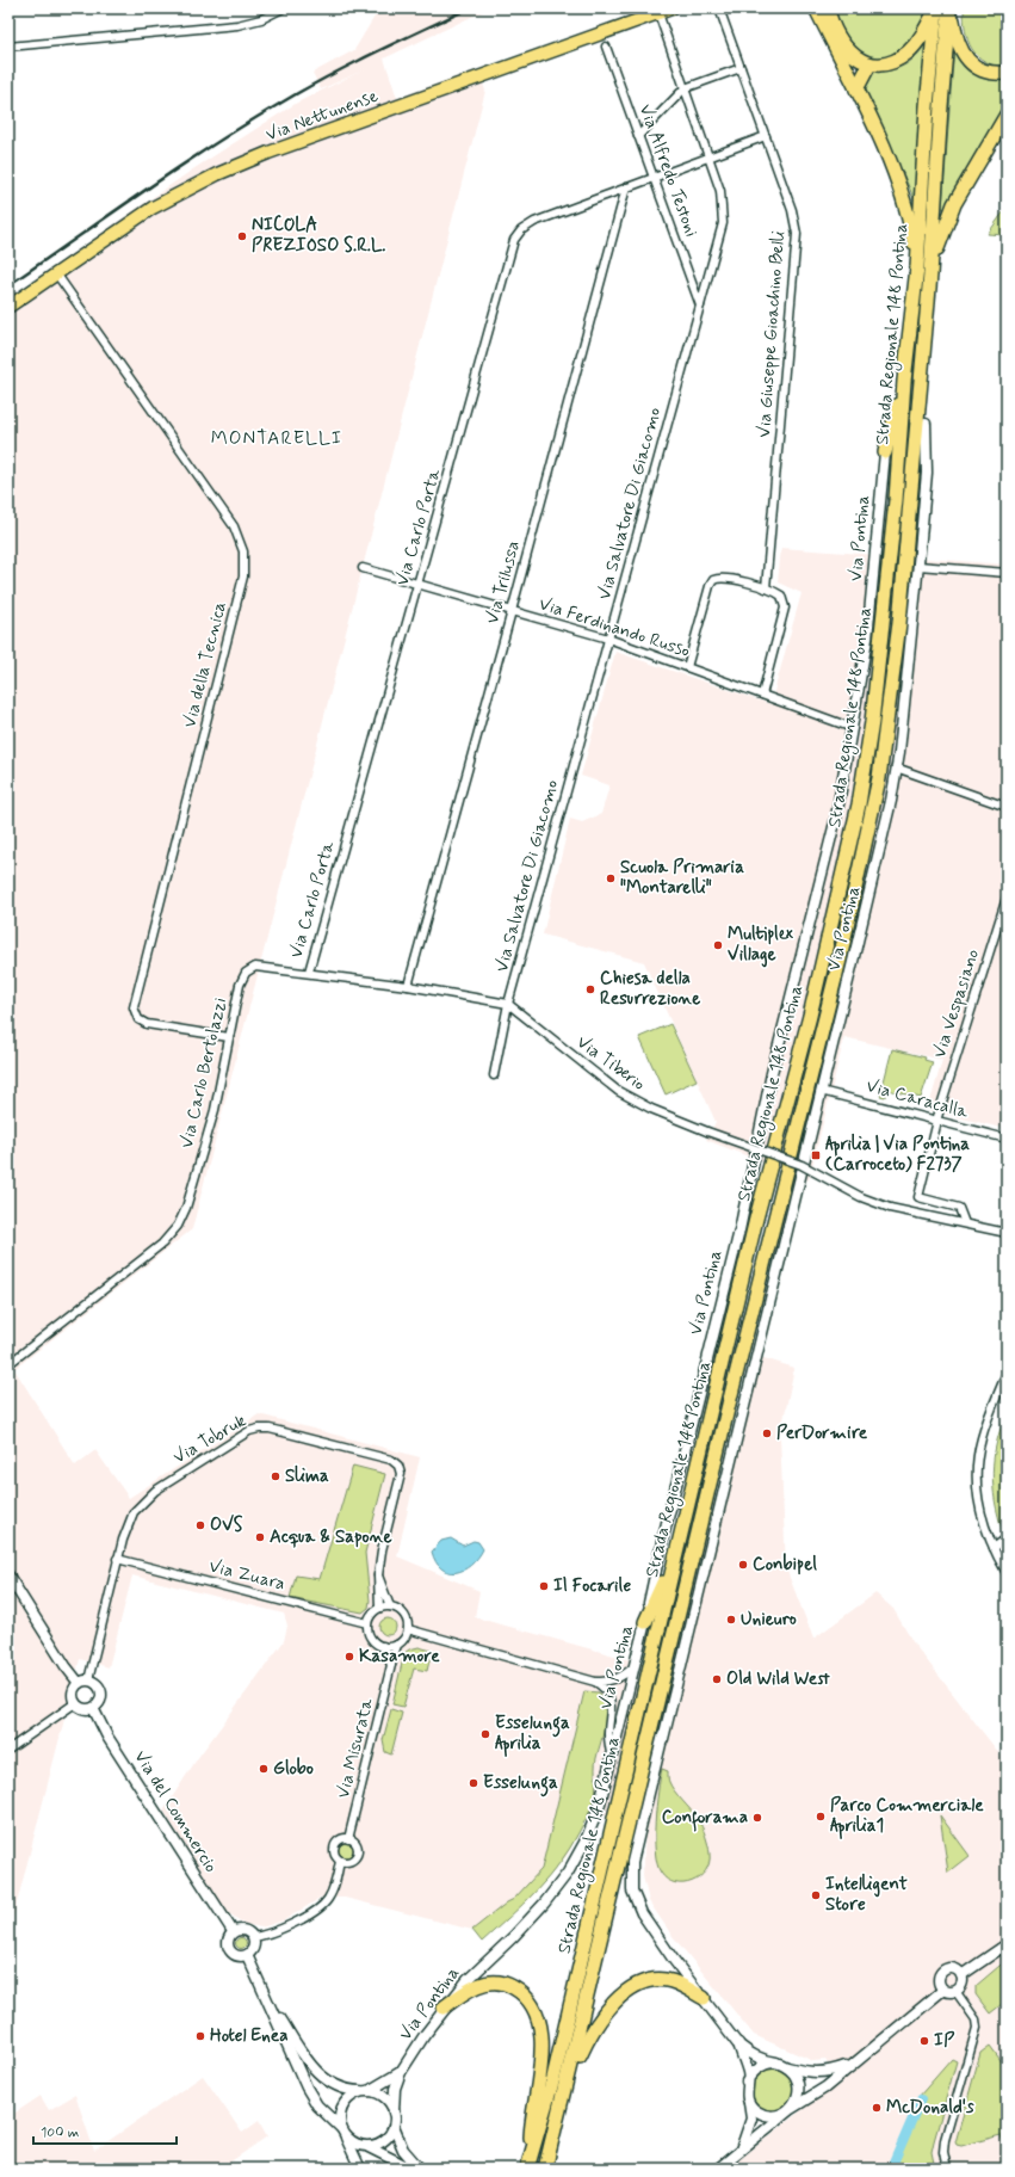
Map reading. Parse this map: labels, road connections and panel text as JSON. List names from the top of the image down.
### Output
{
  "streets": {
    "highway": ["Strada Regionale 148 Pontina"],
    "main road": ["Via Nettunense"],
    "street": [
      "Via Alfredo Testoni",
      "Via Giuseppe Gioachino Belli",
      "Via Salvatore Di Giacomo",
      "Via Carlo Porta",
      "Via Pontina",
      "Via Trilussa",
      "Via Ferdinando Russo",
      "Via della Tecnica",
      "Via Vespasiano",
      "Via Tiberio",
      "Via Carlo Bertolazzi",
      "Via Caracalla",
      "Via Tobruk",
      "Via Zuara",
      "Via Misurata",
      "Via del Commercio"
    ]
  },
  "crossings": [
    ["Via Nettunense", "Via Salvatore Di Giacomo"],
    ["Via Nettunense", "Via della Tecnica"],
    ["Via Alfredo Testoni", "Via Salvatore Di Giacomo"],
    ["Via Alfredo Testoni", "Via Carlo Porta"],
    ["Via Giuseppe Gioachino Belli", "Via Carlo Porta"],
    ["Via Salvatore Di Giacomo", "Via Carlo Porta"],
    ["Via Salvatore Di Giacomo", "Via Ferdinando Russo"],
    ["Via Salvatore Di Giacomo", "Via Tiberio"],
    ["Via Salvatore Di Giacomo", "Via Carlo Bertolazzi"],
    ["Via Carlo Porta", "Via Trilussa"],
    ["Via Carlo Porta", "Via Ferdinando Russo"],
    ["Via Carlo Porta", "Via Carlo Bertolazzi"],
    ["Via Pontina", "Via Ferdinando Russo"],
    ["Via Pontina", "Via Caracalla"],
    ["Via Trilussa", "Via Ferdinando Russo"],
    ["Via Trilussa", "Via Carlo Bertolazzi"],
    ["Via della Tecnica", "Via Carlo Bertolazzi"],
    ["Via Vespasiano", "Via Tiberio"],
    ["Via Vespasiano", "Via Caracalla"],
    ["Via Tiberio", "Via Carlo Bertolazzi"],
    ["Via Tobruk", "Via Zuara"],
    ["Via Tobruk", "Via Misurata"],
    ["Via Tobruk", "Via del Commercio"],
    ["Via Zuara", "Via Misurata"],
    ["Via Misurata", "Via del Commercio"]
  ],
  "districts": ["MONTARELLI"],
  "places": {
    "other": [
      "NICOLA PREZIOSO S.R.L.",
      "Scuola Primaria \"Montarelli\"",
      "Multiplex Village",
      "Chiesa della Resurrezione",
      "PerDormire",
      "Slima",
      "OVS",
      "Acqua & Sapone",
      "Conbipel",
      "Il Focarile",
      "Unieuro",
      "Kasamore",
      "Old Wild West",
      "Esselunga Aprilia",
      "Globo",
      "Esselunga",
      "Parco Commerciale Aprilia1",
      "Conforama",
      "Intelligent Store",
      "Hotel Enea",
      "IP",
      "McDonald's"
    ],
    "transit": ["Aprilia | Via Pontina (Carroceto) F2737"]
  },
  "scale_bar": "100 m"
}
